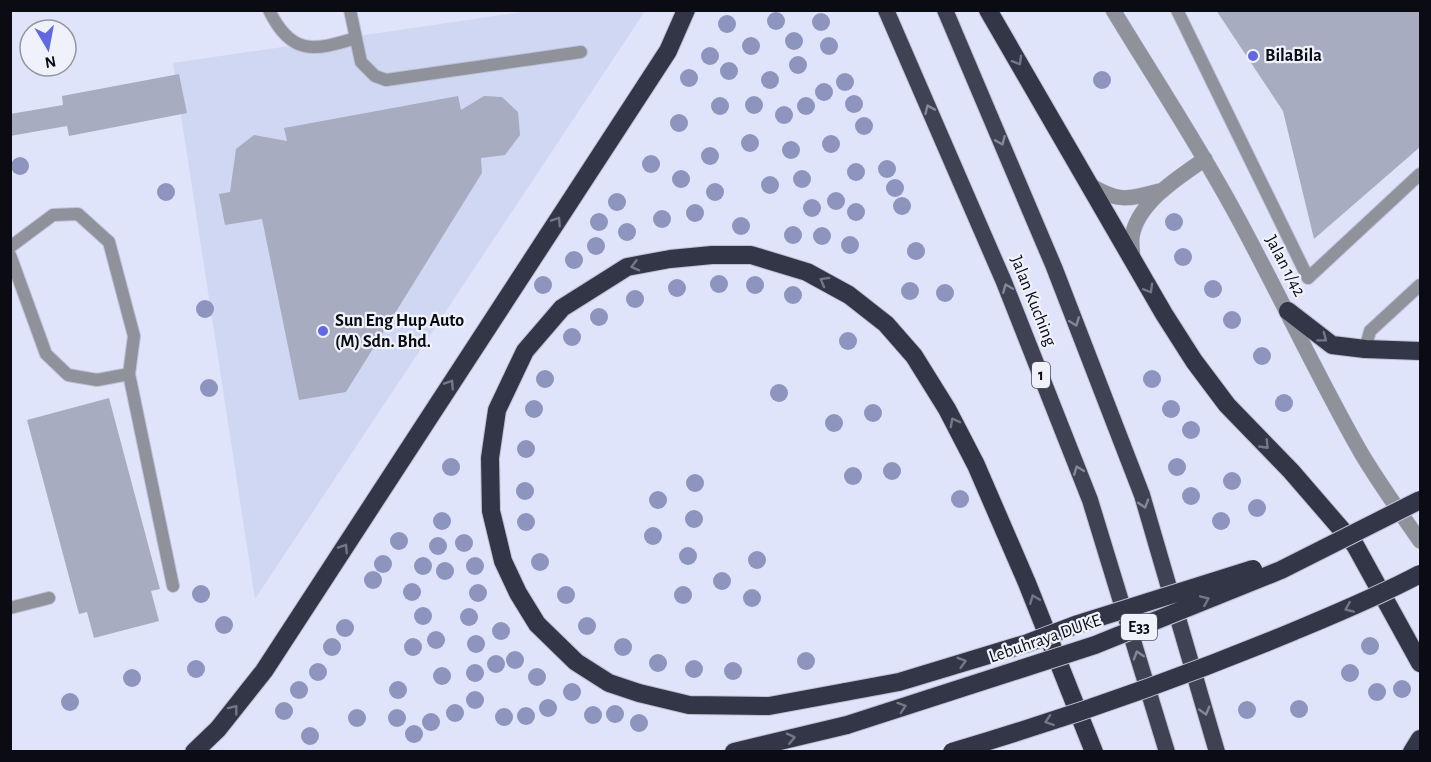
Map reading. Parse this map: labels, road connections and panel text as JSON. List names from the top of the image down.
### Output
{
  "streets": {
    "highway": [
      "Jalan Kuching",
      "1",
      "E33",
      "Lebuhraya DUKE"
    ],
    "street": ["Jalan 1/42"]
  },
  "places": ["BilaBila", "Sun Eng Hup Auto (M) Sdn. Bhd."],
  "north": "bottom"
}
